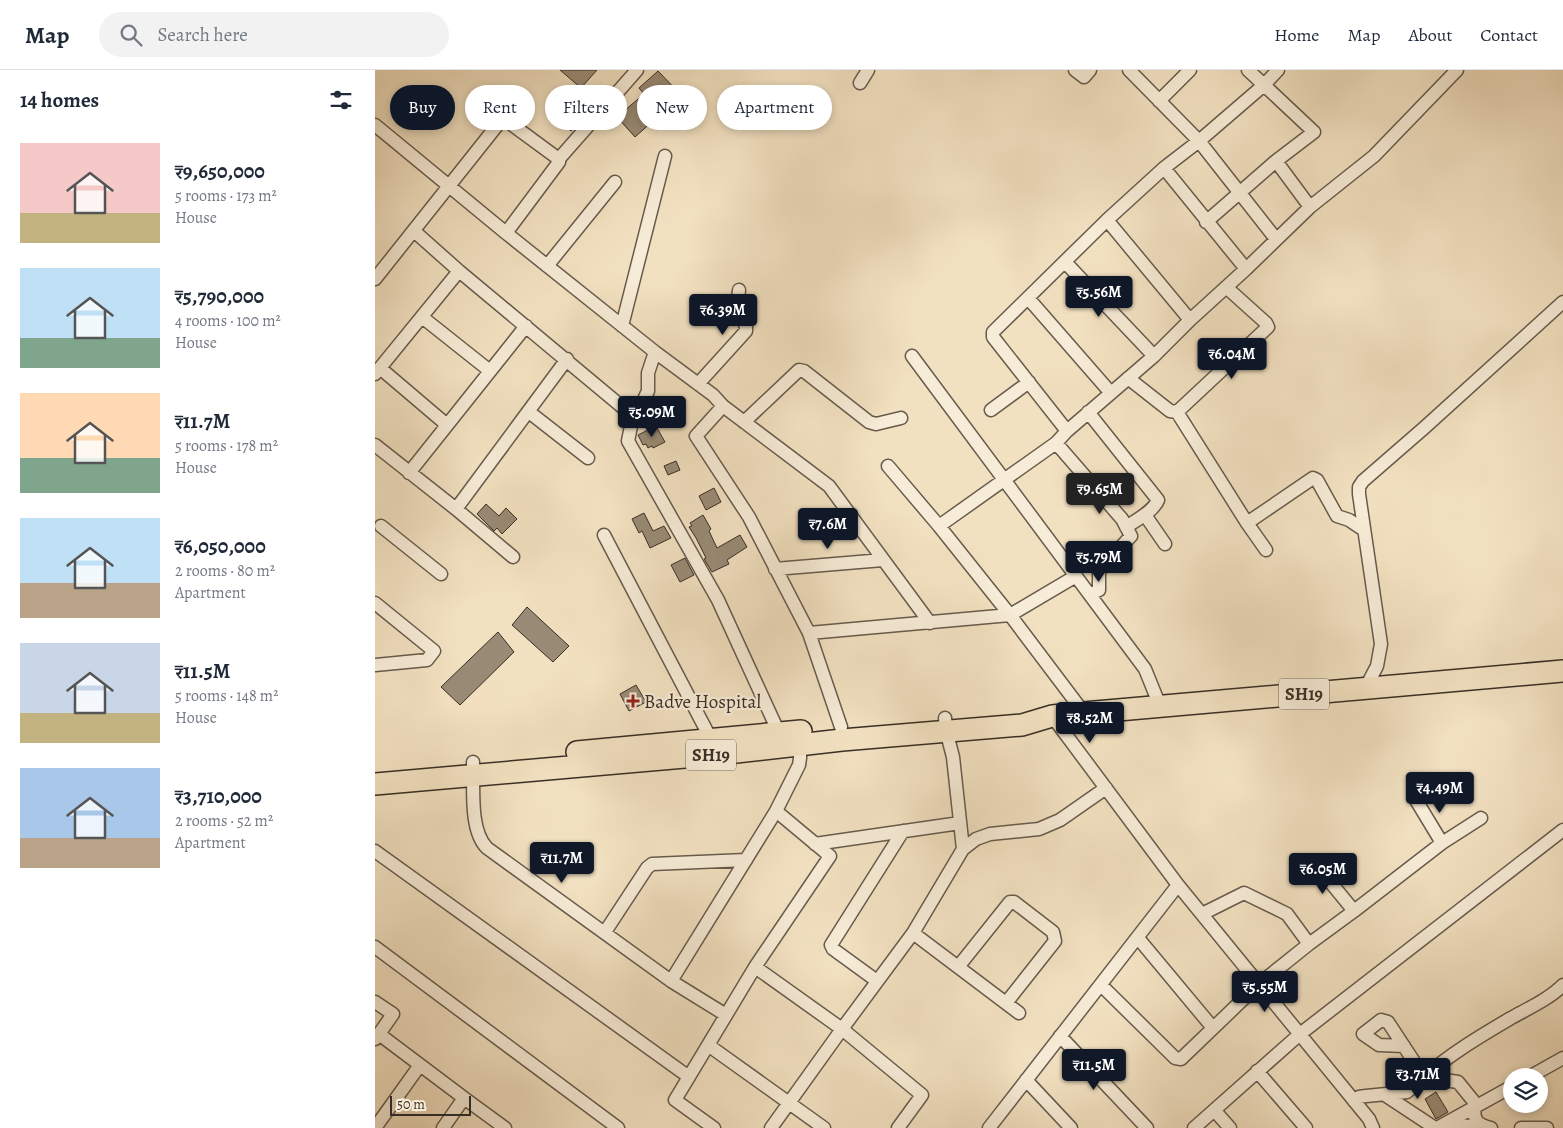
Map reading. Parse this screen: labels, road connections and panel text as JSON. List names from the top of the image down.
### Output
{
  "streets": {
    "main road": ["SH19"]
  },
  "places": {
    "health": ["Badve Hospital"]
  },
  "scale_bar": "50 m",
  "page": {
    "header": "Map",
    "search": "Search here",
    "nav": [
      "Home",
      "Map",
      "About",
      "Contact"
    ],
    "heading": "14 homes",
    "chip": [
      "Buy",
      "Rent",
      "Filters",
      "New",
      "Apartment"
    ],
    "list": [
      {
        "name": "₹9,650,000",
        "note": "5 rooms · 173 m² · House"
      },
      {
        "name": "₹5,790,000",
        "note": "4 rooms · 100 m² · House"
      },
      {
        "name": "₹11.7M",
        "note": "5 rooms · 178 m² · House"
      },
      {
        "name": "₹6,050,000",
        "note": "2 rooms · 80 m² · Apartment"
      },
      {
        "name": "₹11.5M",
        "note": "5 rooms · 148 m² · House"
      },
      {
        "name": "₹3,710,000",
        "note": "2 rooms · 52 m² · Apartment"
      }
    ],
    "price": [
      "₹5.56M",
      "₹6.39M",
      "₹6.04M",
      "₹5.09M",
      "₹9.65M",
      "₹7.6M",
      "₹5.79M",
      "₹8.52M",
      "₹4.49M",
      "₹11.7M",
      "₹6.05M",
      "₹5.55M",
      "₹11.5M",
      "₹3.71M"
    ],
    "scale": "50 m"
  }
}
